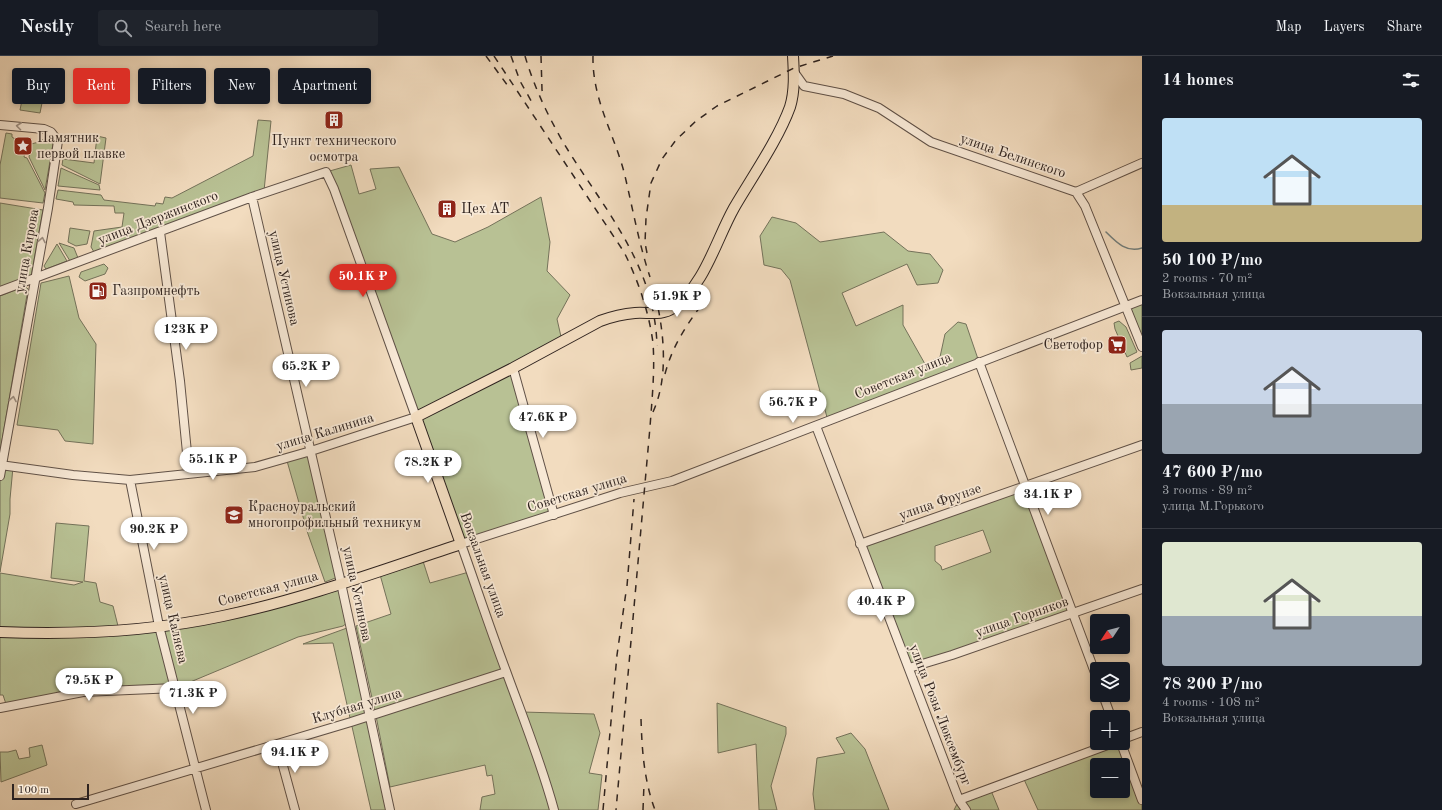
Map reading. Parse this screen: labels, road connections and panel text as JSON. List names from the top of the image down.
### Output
{
  "streets": {
    "main road": ["Советская улица", "Вокзальная улица"],
    "street": [
      "улица Белинского",
      "улица Дзержинского",
      "улица Кирова",
      "улица Устинова",
      "улица Калинина",
      "улица Фрунзе",
      "улица Горняков",
      "улица Каляева",
      "Клубная улица",
      "улица Розы Люксембург"
    ]
  },
  "crossings": [
    ["улица Белинского", "Советская улица"],
    ["улица Дзержинского", "улица Кирова"],
    ["улица Дзержинского", "улица Устинова"],
    ["улица Дзержинского", "Вокзальная улица"],
    ["улица Кирова", "улица Калинина"],
    ["улица Устинова", "Советская улица"],
    ["улица Устинова", "улица Калинина"],
    ["улица Устинова", "Клубная улица"],
    ["Советская улица", "Вокзальная улица"],
    ["Советская улица", "улица Каляева"],
    ["Советская улица", "улица Розы Люксембург"],
    ["улица Калинина", "Вокзальная улица"],
    ["улица Калинина", "улица Каляева"],
    ["улица Фрунзе", "улица Розы Люксембург"],
    ["Вокзальная улица", "Клубная улица"],
    ["улица Горняков", "улица Розы Люксембург"],
    ["улица Каляева", "Клубная улица"]
  ],
  "one_way": ["улица Кирова"],
  "places": {
    "building": ["Пункт технического осмотра", "Цех АТ"],
    "place": ["Памятник первой плавке"],
    "fuel station": ["Газпромнефть"],
    "supermarket": ["Светофор"],
    "school or university": ["Красноуральский многопрофильный техникум"]
  },
  "scale_bar": "100 m",
  "north": "bottom left",
  "page": {
    "header": "Nestly",
    "search": "Search here",
    "nav": ["Map", "Layers", "Share"],
    "heading": "14 homes",
    "chip": [
      "Buy",
      "Rent",
      "Filters",
      "New",
      "Apartment"
    ],
    "list": [
      {
        "name": "50 100 ₽/mo",
        "note": "2 rooms · 70 m² · Вокзальная улица"
      },
      {
        "name": "47 600 ₽/mo",
        "note": "3 rooms · 89 m² · улица М.Горького"
      },
      {
        "name": "78 200 ₽/mo",
        "note": "4 rooms · 108 m² · Вокзальная улица"
      }
    ],
    "price": [
      "50.1K ₽",
      "51.9K ₽",
      "123K ₽",
      "65.2K ₽",
      "56.7K ₽",
      "47.6K ₽",
      "55.1K ₽",
      "78.2K ₽",
      "34.1K ₽",
      "90.2K ₽",
      "40.4K ₽",
      "79.5K ₽",
      "71.3K ₽",
      "94.1K ₽"
    ],
    "map_buttons": ["+", "−"],
    "scale": "100 m"
  }
}
